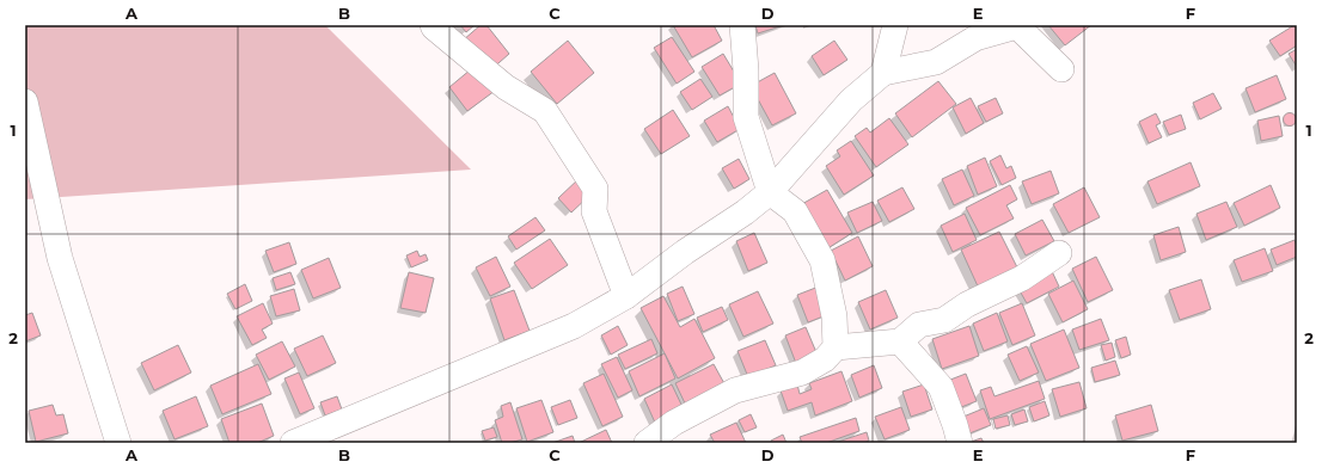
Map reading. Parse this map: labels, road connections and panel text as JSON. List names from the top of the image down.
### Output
{
  "grid": {
    "columns": [
      "A",
      "B",
      "C",
      "D",
      "E",
      "F"
    ],
    "rows": ["1", "2"]
  }
}
